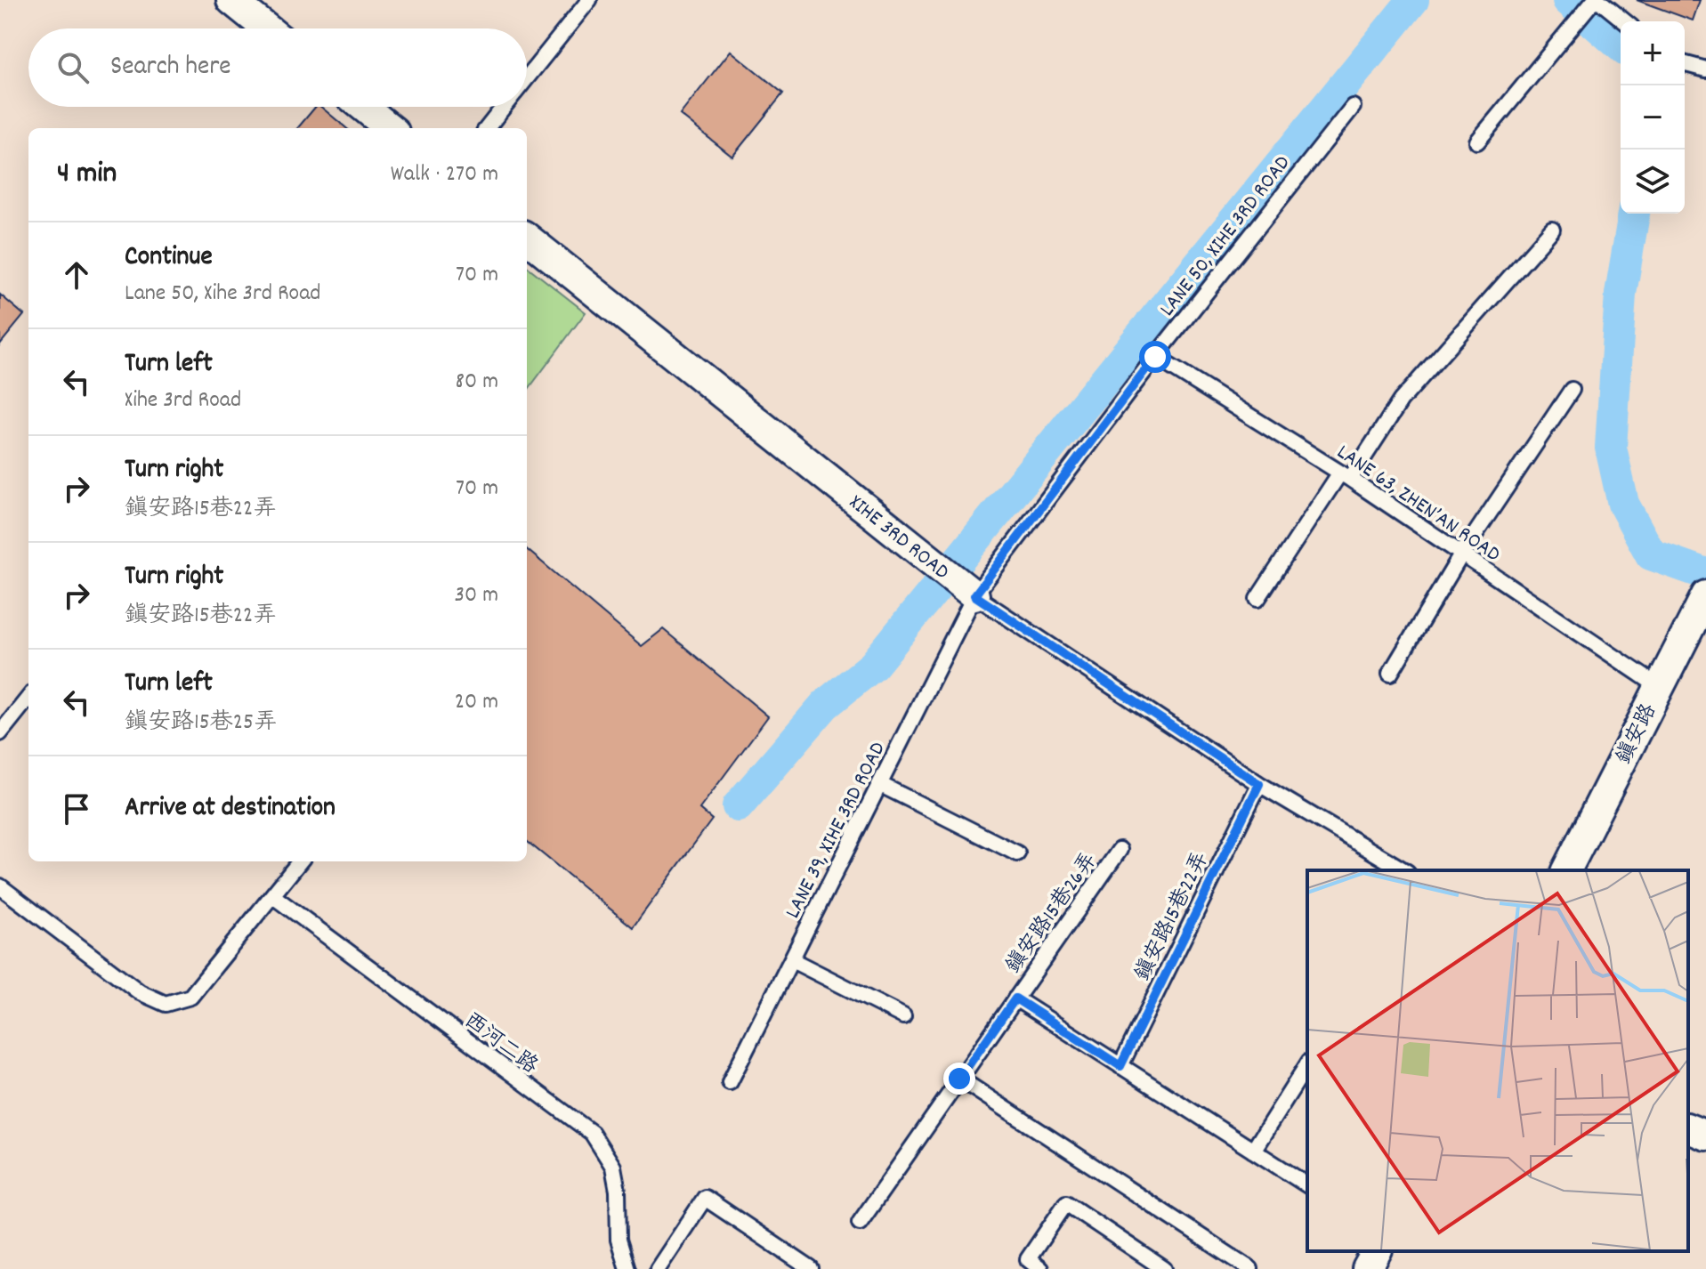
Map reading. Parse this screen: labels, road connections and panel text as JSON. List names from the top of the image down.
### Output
{
  "streets": {
    "street": ["XIHE 3RD ROAD", "鎮安路"],
    "lane": [
      "LANE 50, XIHE 3RD ROAD",
      "LANE 63, ZHEN’AN ROAD",
      "LANE 39, XIHE 3RD ROAD",
      "鎮安路15巷26弄",
      "鎮安路15巷22弄",
      "西河二路"
    ]
  },
  "crossings": [
    ["LANE 50, XIHE 3RD ROAD", "LANE 63, ZHEN’AN ROAD"],
    ["LANE 50, XIHE 3RD ROAD", "XIHE 3RD ROAD"],
    ["LANE 50, XIHE 3RD ROAD", "LANE 39, XIHE 3RD ROAD"],
    ["LANE 63, ZHEN’AN ROAD", "鎮安路"],
    ["XIHE 3RD ROAD", "LANE 39, XIHE 3RD ROAD"],
    ["XIHE 3RD ROAD", "鎮安路15巷22弄"]
  ],
  "page": {
    "map_buttons": ["+", "−"],
    "search": "Search here",
    "heading": ["4 min", "Walk · 270 m"],
    "list": [
      ["Continue", "Lane 50, Xihe 3rd Road", "70 m"],
      ["Turn left", "Xihe 3rd Road", "80 m"],
      ["Turn right", "鎮安路15巷22弄", "70 m"],
      ["Turn right", "鎮安路15巷22弄", "30 m"],
      ["Turn left", "鎮安路15巷25弄", "20 m"],
      "Arrive at destination"
    ]
  }
}
